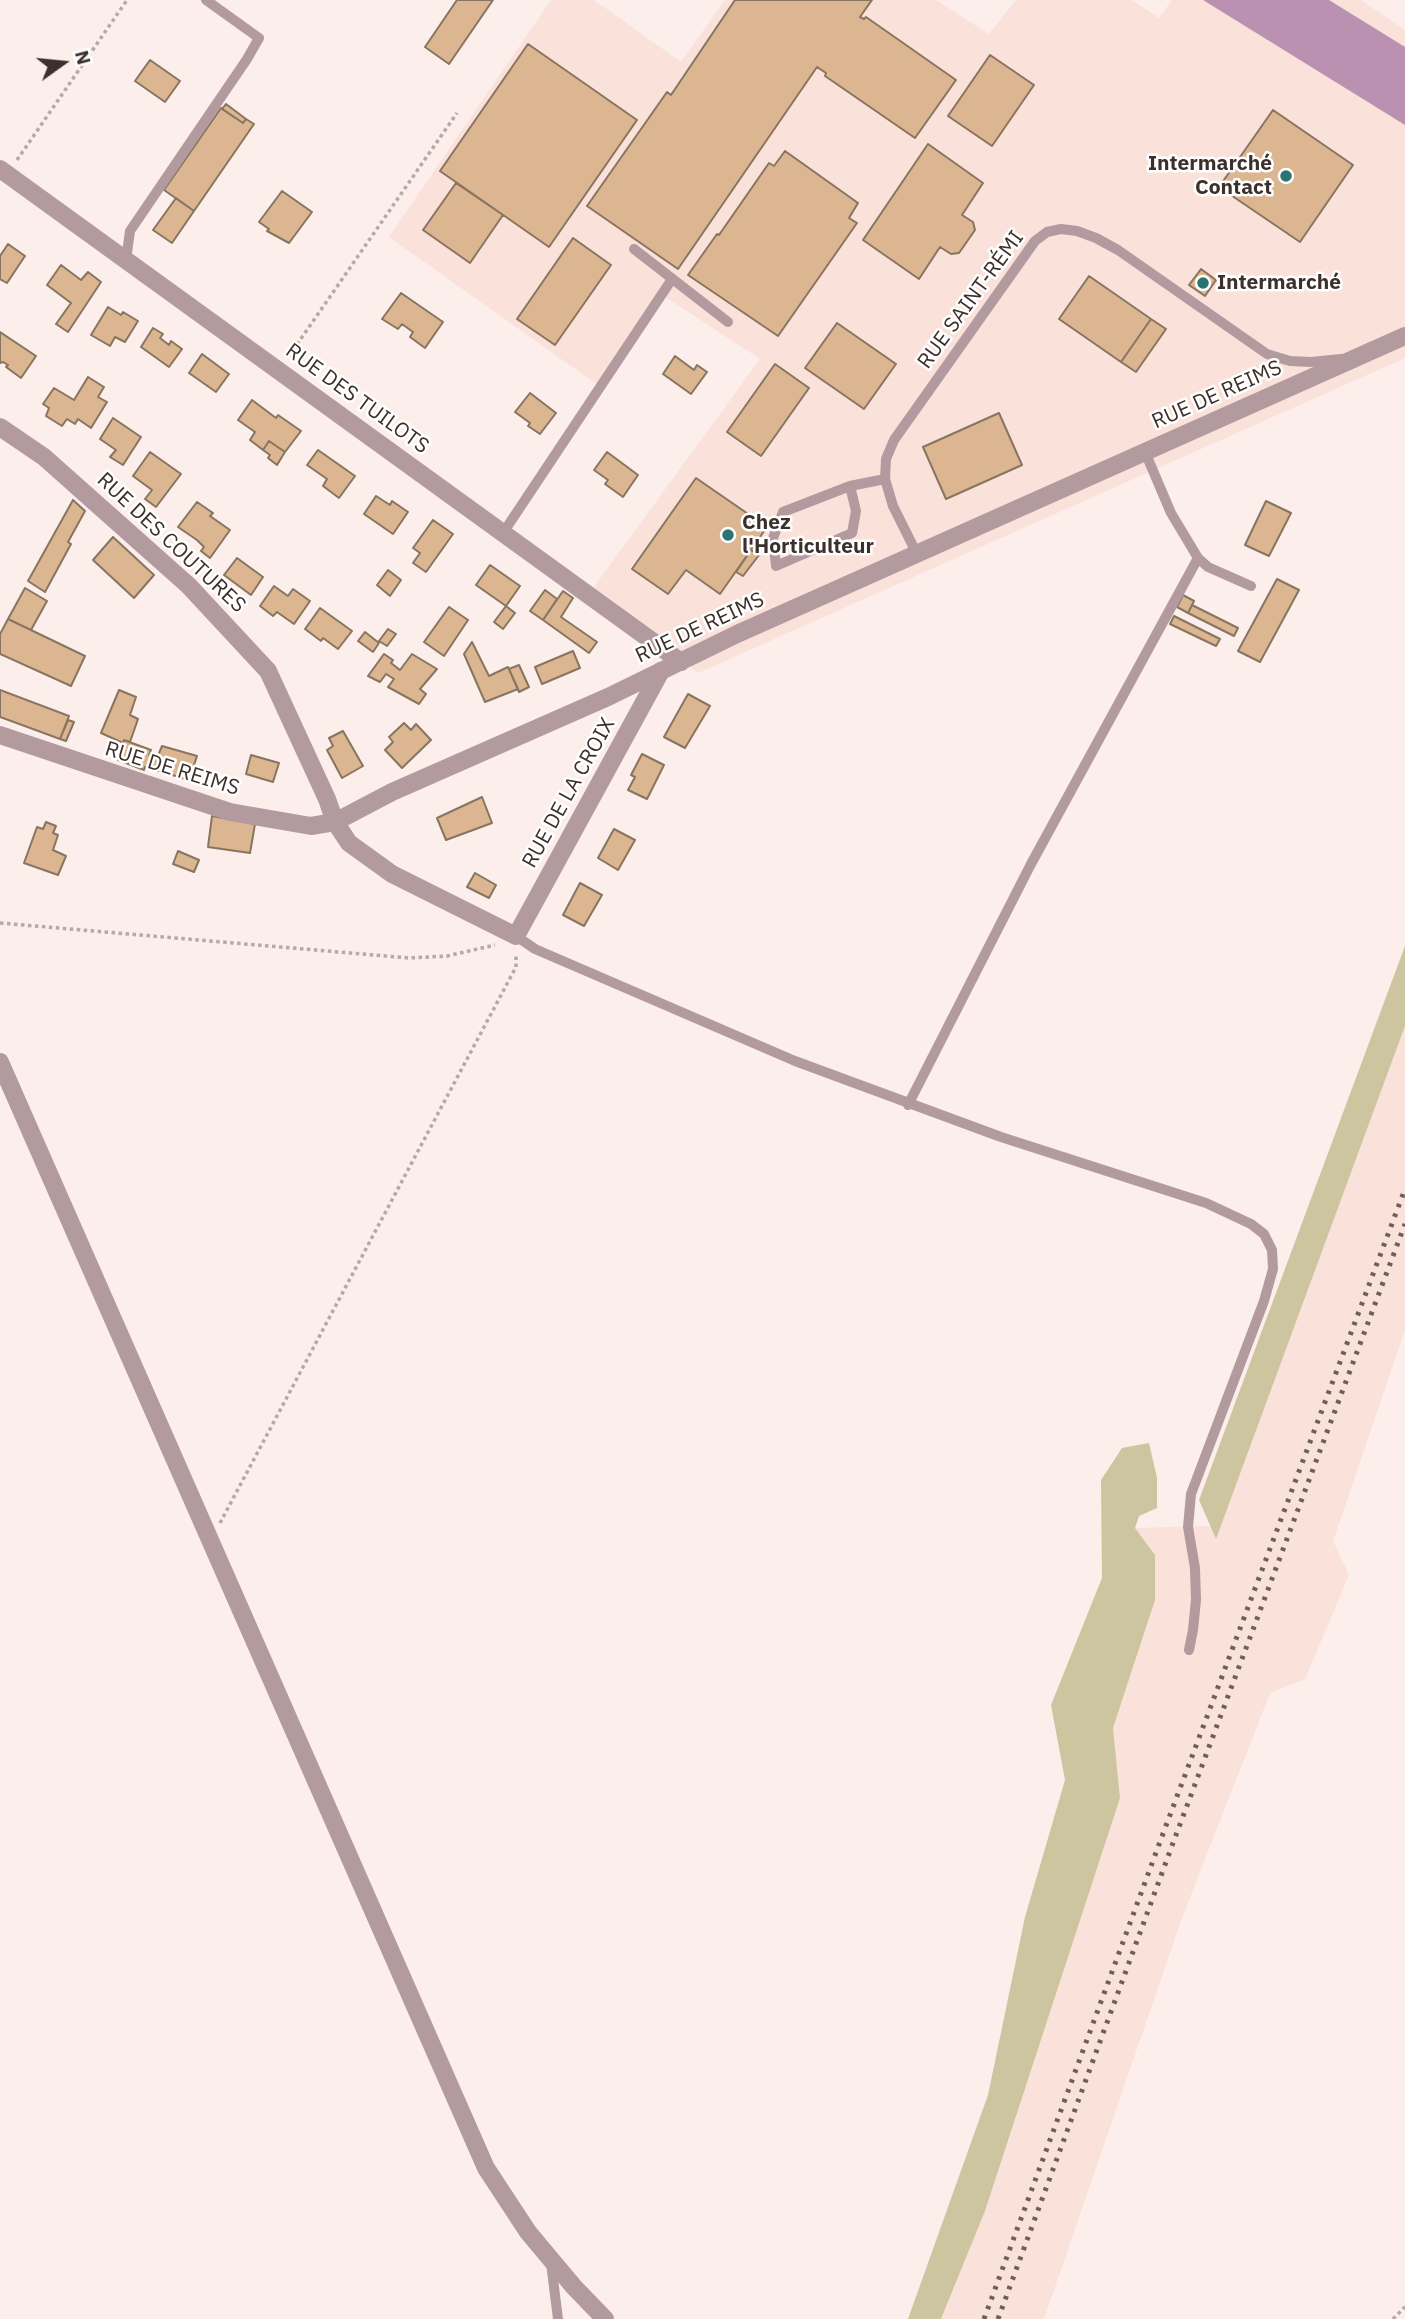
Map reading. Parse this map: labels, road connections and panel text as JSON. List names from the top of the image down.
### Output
{
  "streets": {
    "street": [
      "RUE DE REIMS",
      "RUE DES TUILOTS",
      "RUE DES COUTURES",
      "RUE DE LA CROIX"
    ],
    "lane": ["RUE SAINT-RÉMI"]
  },
  "crossings": [
    ["RUE SAINT-RÉMI", "RUE DE REIMS"],
    ["RUE DE REIMS", "RUE DES TUILOTS"],
    ["RUE DE REIMS", "RUE DES COUTURES"],
    ["RUE DE REIMS", "RUE DE LA CROIX"],
    ["RUE DES COUTURES", "RUE DE LA CROIX"]
  ],
  "places": ["Intermarché Contact", "Intermarché", "Chez l'Horticulteur"],
  "north": "right"
}
